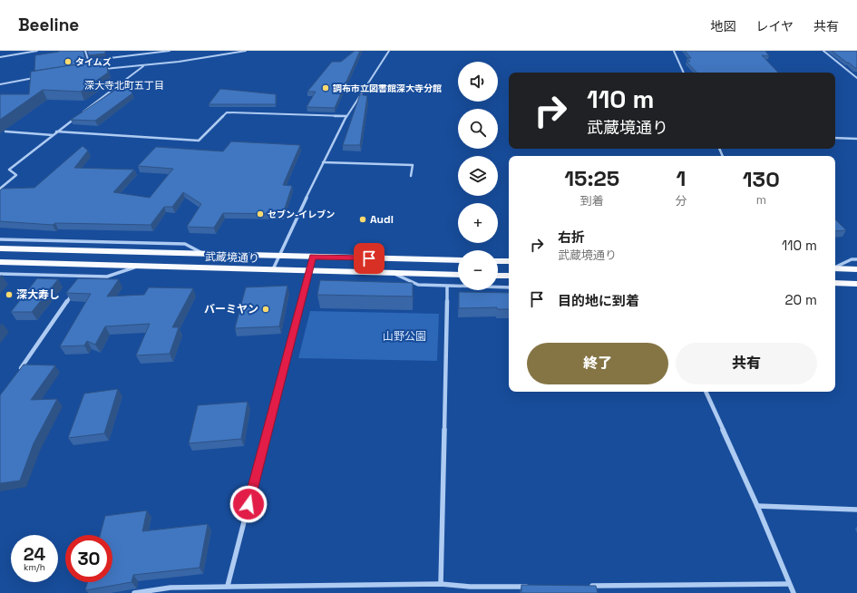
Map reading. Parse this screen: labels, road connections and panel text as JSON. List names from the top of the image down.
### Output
{
  "streets": {
    "main road": ["武蔵境通り"]
  },
  "districts": ["深大寺北町五丁目"],
  "parks": ["山野公園"],
  "places": [
    "タイムズ",
    "調布市立図書館深大寺分館",
    "セブン-イレブン",
    "Audi",
    "深大寿し",
    "バーミヤン"
  ],
  "page": {
    "header": "Beeline",
    "nav": ["地図", "レイヤ", "共有"],
    "map_buttons": ["+", "−"],
    "turn": ["110 m", "武蔵境通り"],
    "eta": [
      "15:25",
      "到着",
      "1",
      "分",
      "130",
      "m"
    ],
    "list": [
      {
        "name": "右折",
        "note": "武蔵境通り",
        "value": "110 m"
      },
      {
        "name": "目的地に到着",
        "value": "20 m"
      }
    ],
    "buttons": ["終了", "共有"],
    "speed": "24 km/h",
    "limit": "30"
  }
}
